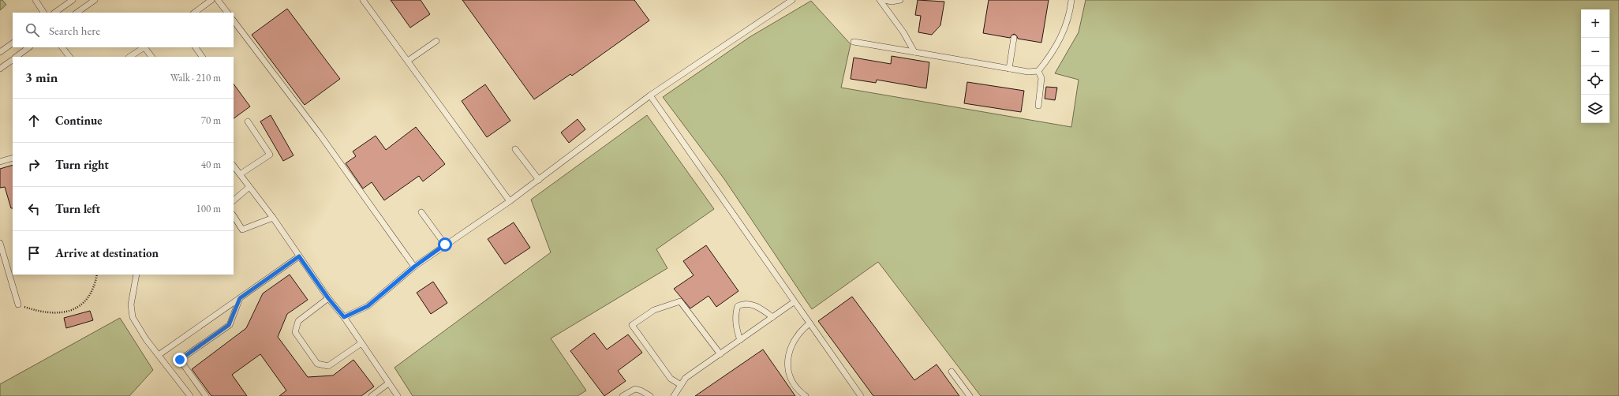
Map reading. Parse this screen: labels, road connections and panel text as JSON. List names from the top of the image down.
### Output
{
  "page": {
    "map_buttons": ["+", "−"],
    "search": "Search here",
    "heading": ["3 min", "Walk · 210 m"],
    "list": [
      ["Continue", "70 m"],
      ["Turn right", "40 m"],
      ["Turn left", "100 m"],
      "Arrive at destination"
    ]
  }
}
